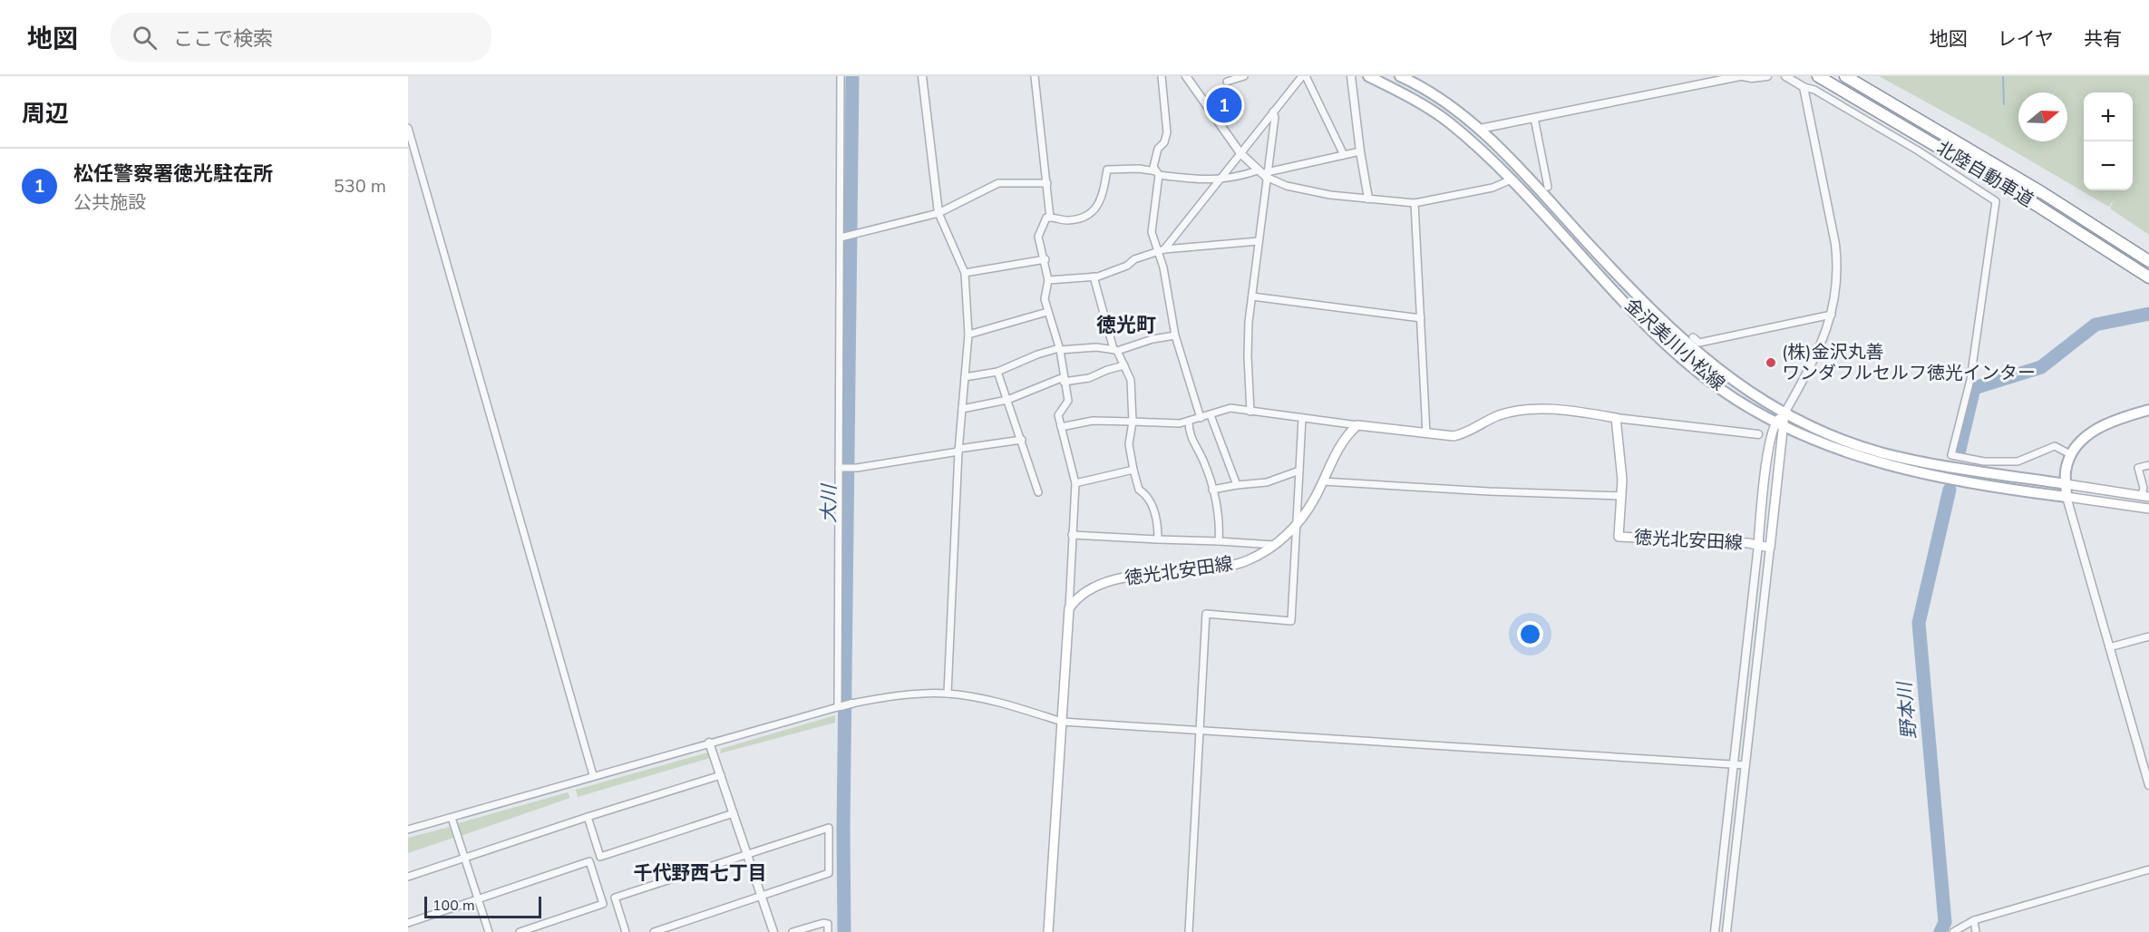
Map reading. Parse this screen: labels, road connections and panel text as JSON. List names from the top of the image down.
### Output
{
  "streets": {
    "highway": ["北陸自動車道"],
    "main road": ["金沢美川小松線", "徳光北安田線"]
  },
  "crossings": [
    ["金沢美川小松線", "徳光北安田線"]
  ],
  "districts": ["徳光町", "千代野西七丁目"],
  "water": ["大川", "野本川"],
  "places": ["(株)金沢丸善 ワンダフルセルフ徳光インター"],
  "scale_bar": "100 m",
  "north": "right",
  "page": {
    "header": "地図",
    "search": "ここで検索",
    "nav": ["地図", "レイヤ", "共有"],
    "heading": "周辺",
    "pins": "1",
    "map_buttons": ["+", "−"],
    "list": [
      {
        "mark": "1",
        "name": "松任警察署徳光駐在所",
        "note": "公共施設",
        "value": "530 m"
      }
    ],
    "scale": "100 m"
  }
}
